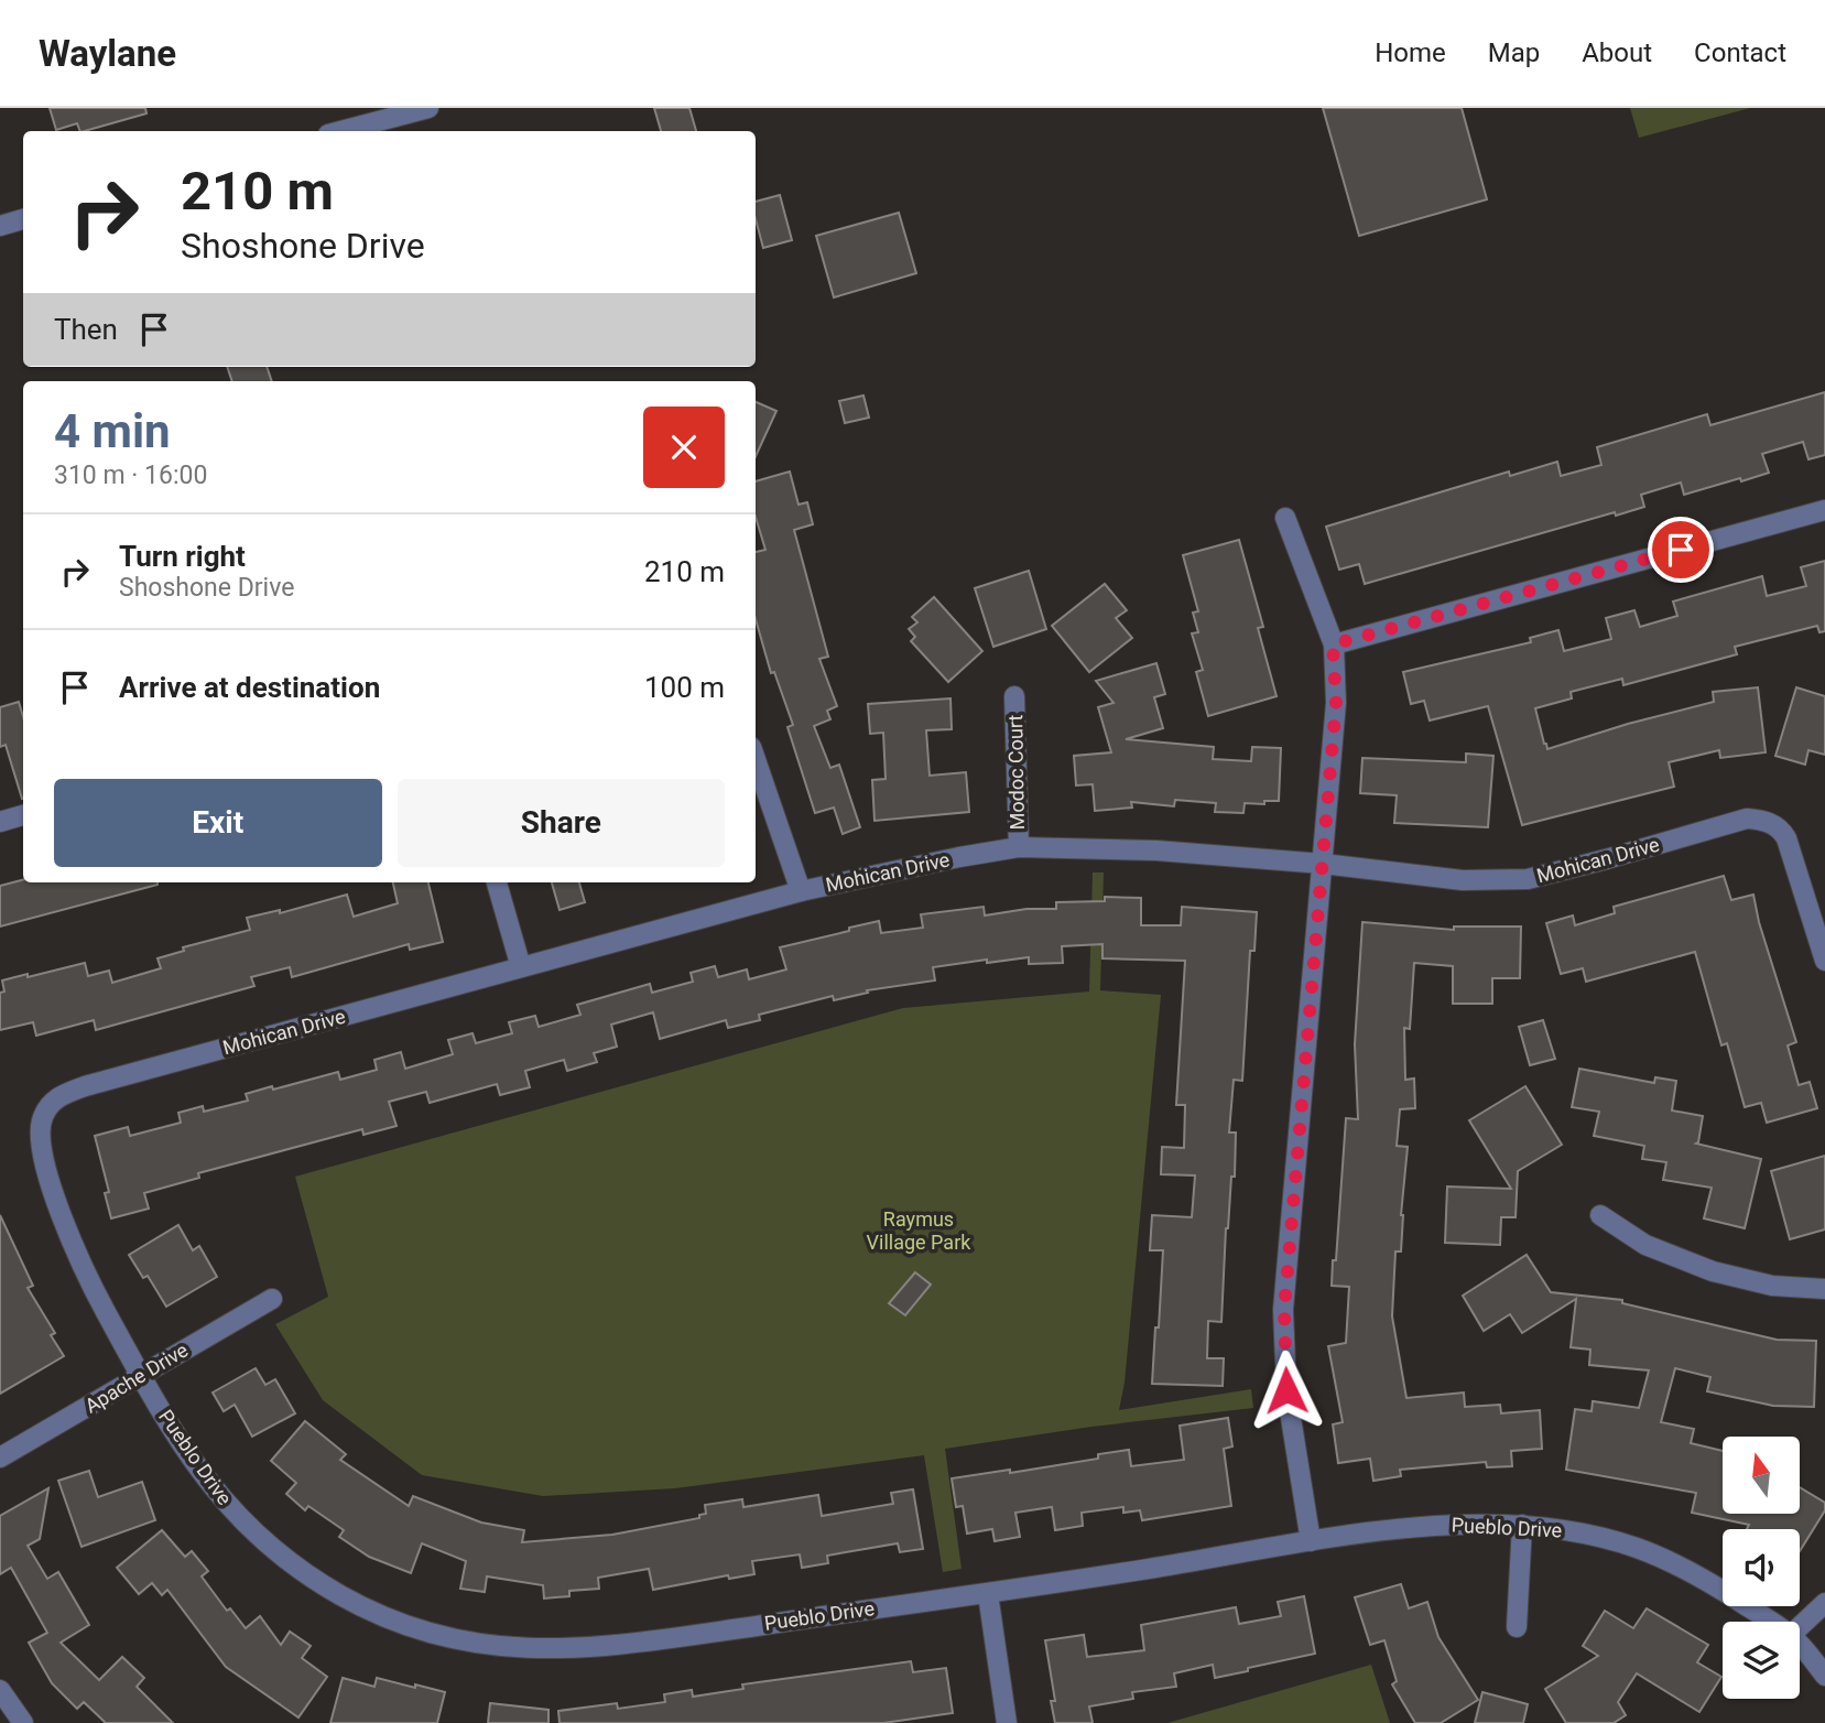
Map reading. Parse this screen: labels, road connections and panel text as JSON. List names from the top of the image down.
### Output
{
  "streets": {
    "street": [
      "Modoc Court",
      "Mohican Drive",
      "Apache Drive",
      "Pueblo Drive"
    ]
  },
  "crossings": [
    ["Modoc Court", "Mohican Drive"],
    ["Mohican Drive", "Pueblo Drive"],
    ["Apache Drive", "Pueblo Drive"]
  ],
  "parks": ["Raymus Village Park"],
  "north": "top",
  "page": {
    "header": "Waylane",
    "nav": [
      "Home",
      "Map",
      "About",
      "Contact"
    ],
    "turn": ["210 m", "Shoshone Drive"],
    "then": "Then",
    "heading": ["4 min", "310 m · 16:00"],
    "list": [
      {
        "name": "Turn right",
        "note": "Shoshone Drive",
        "value": "210 m"
      },
      {
        "name": "Arrive at destination",
        "value": "100 m"
      }
    ],
    "buttons": ["Exit", "Share"]
  }
}
